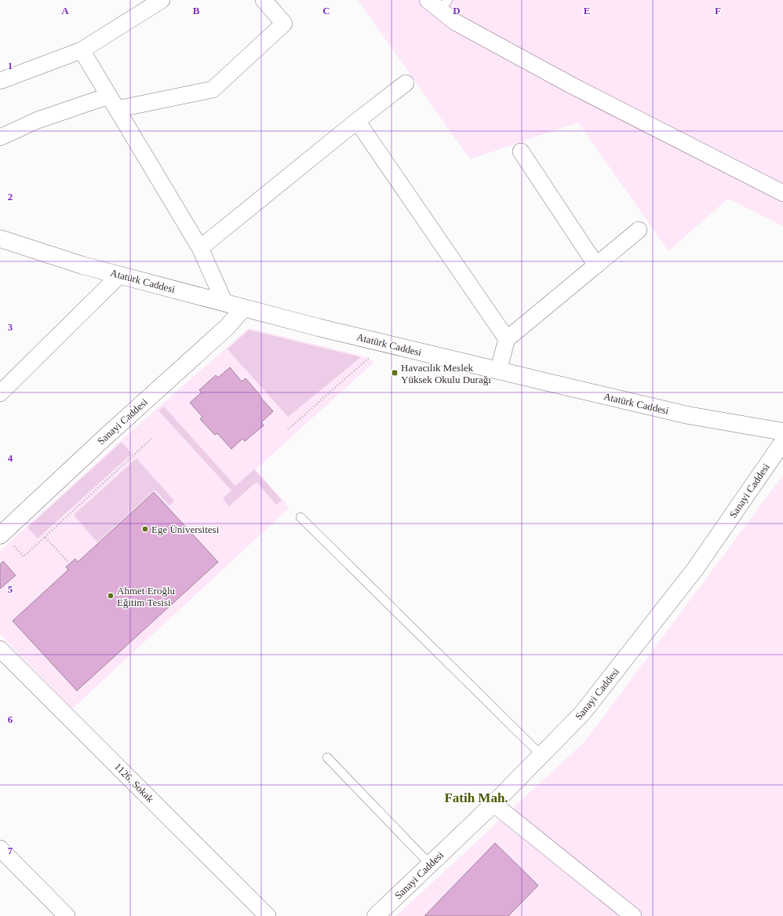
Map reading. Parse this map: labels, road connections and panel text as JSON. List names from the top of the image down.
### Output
{
  "streets": {
    "street": ["Atatürk Caddesi", "Sanayi Caddesi", "1126. Sokak"]
  },
  "crossings": [
    ["Atatürk Caddesi", "Sanayi Caddesi"]
  ],
  "districts": ["Fatih Mah."],
  "places": {
    "transit": ["Havacılık Meslek Yüksek Okulu Durağı"],
    "other": ["Ege Üniversitesi", "Ahmet Eroğlu Eğitim Tesisi"]
  },
  "grid": {
    "columns": [
      "A",
      "B",
      "C",
      "D",
      "E",
      "F"
    ],
    "rows": [
      "1",
      "2",
      "3",
      "4",
      "5",
      "6",
      "7"
    ]
  }
}
